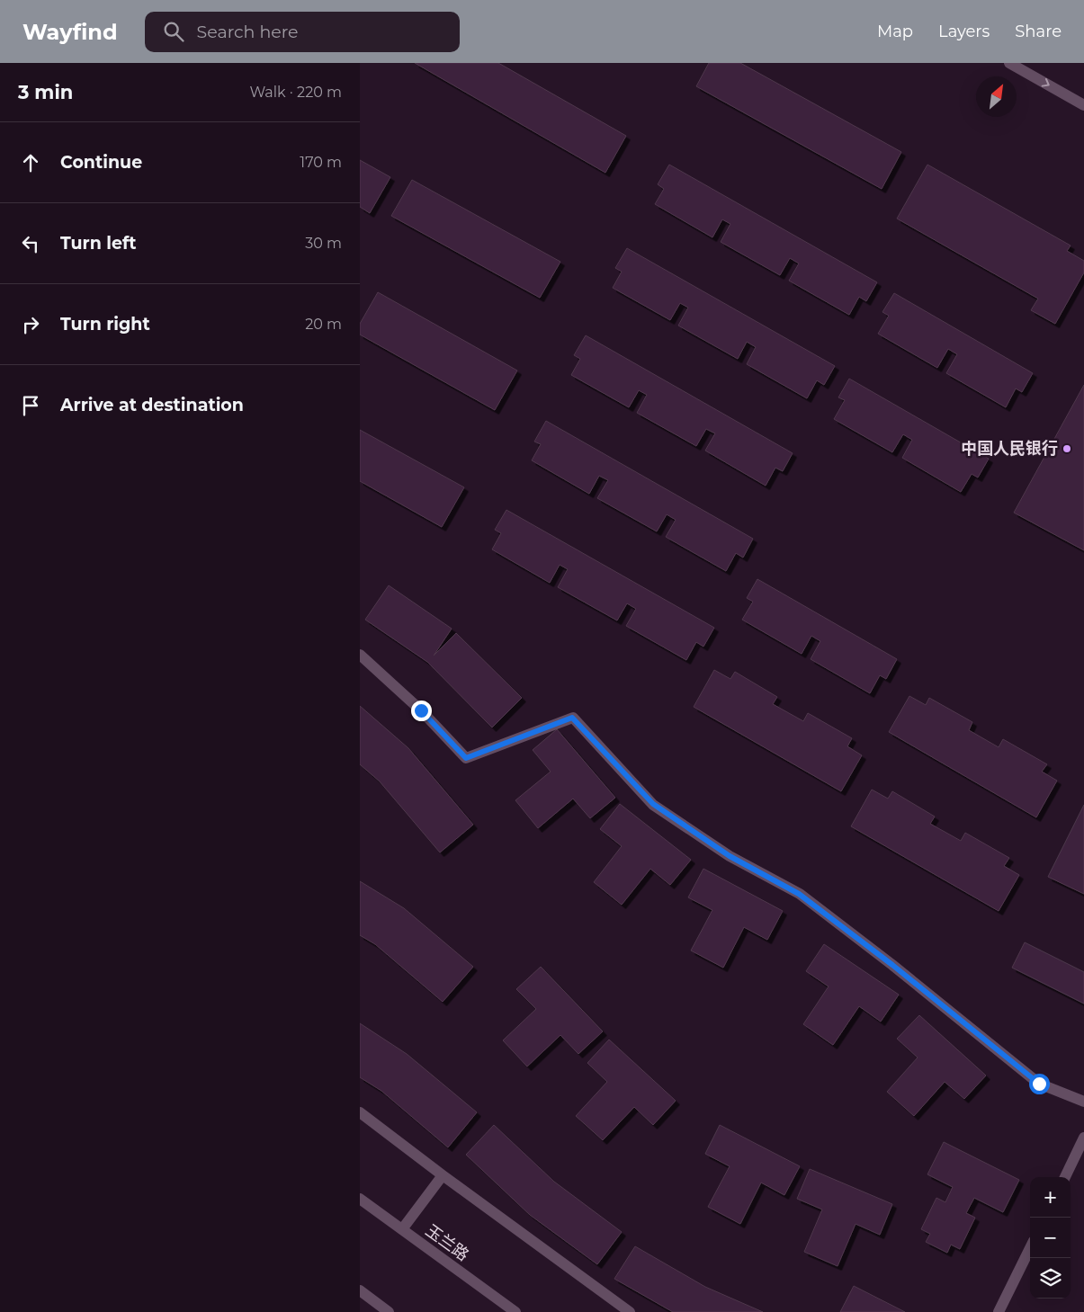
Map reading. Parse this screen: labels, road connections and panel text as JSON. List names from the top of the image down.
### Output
{
  "streets": {
    "street": ["玉兰路"]
  },
  "places": ["中国人民银行"],
  "north": "top right",
  "page": {
    "header": "Wayfind",
    "search": "Search here",
    "nav": ["Map", "Layers", "Share"],
    "heading": ["3 min", "Walk · 220 m"],
    "list": [
      ["Continue", "170 m"],
      ["Turn left", "30 m"],
      ["Turn right", "20 m"],
      "Arrive at destination"
    ],
    "map_buttons": ["+", "−"]
  }
}
